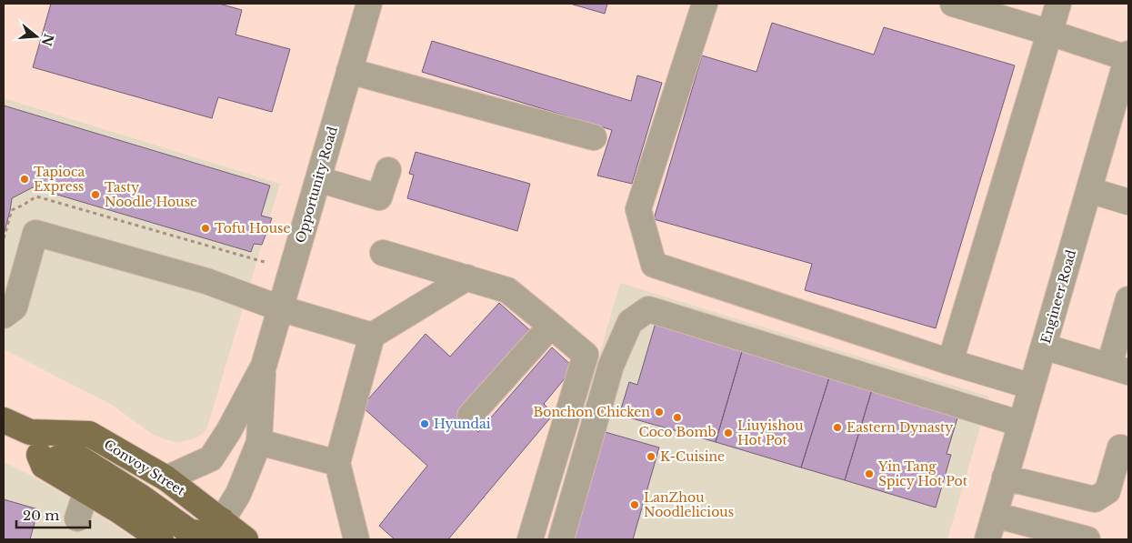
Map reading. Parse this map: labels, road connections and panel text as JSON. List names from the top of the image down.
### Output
{
  "streets": {
    "main road": ["Convoy Street"],
    "street": ["Opportunity Road", "Engineer Road"]
  },
  "places": [
    "Tapioca Express",
    "Tasty Noodle House",
    "Tofu House",
    "Bonchon Chicken",
    "Coco Bomb",
    "Hyundai",
    "Eastern Dynasty",
    "Liuyishou Hot Pot",
    "K-Cuisine",
    "Yin Tang Spicy Hot Pot",
    "LanZhou Noodlelicious"
  ],
  "scale_bar": "20 m",
  "north": "right"
}
